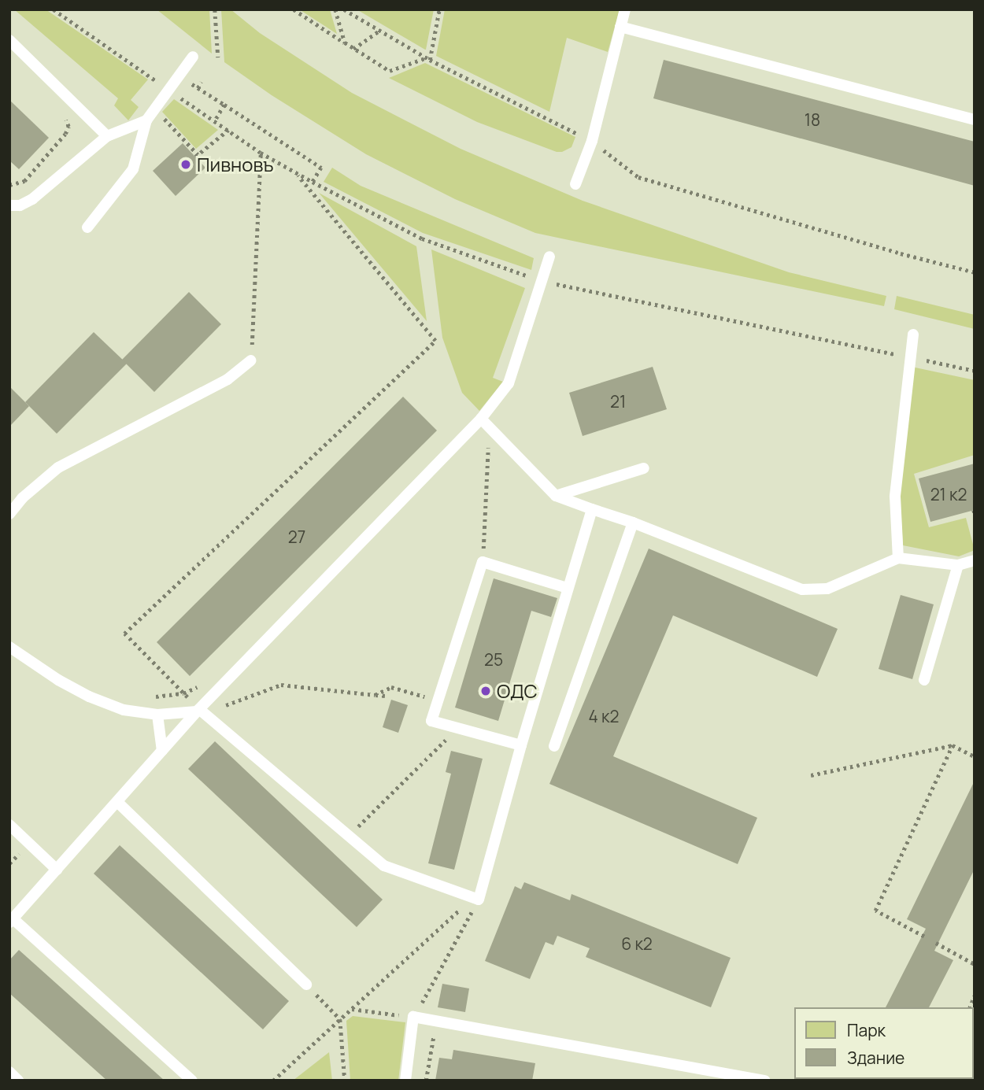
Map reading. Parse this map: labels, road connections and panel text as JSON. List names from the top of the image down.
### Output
{
  "places": ["Пивновъ", "ОДС"],
  "house_numbers": [
    "18",
    "21",
    "21 к2",
    "27",
    "25",
    "4 к2",
    "6 к2"
  ],
  "legend": ["Парк", "Здание"]
}
